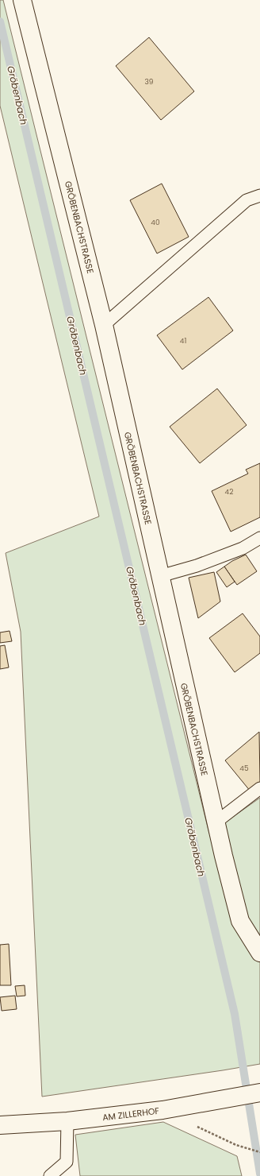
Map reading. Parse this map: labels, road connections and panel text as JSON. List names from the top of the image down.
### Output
{
  "streets": {
    "street": ["GRÖBENBACHSTRASSE", "AM ZILLERHOF"]
  },
  "water": ["Gröbenbach"],
  "house_numbers": [
    "39",
    "40",
    "41",
    "42",
    "45"
  ]
}
